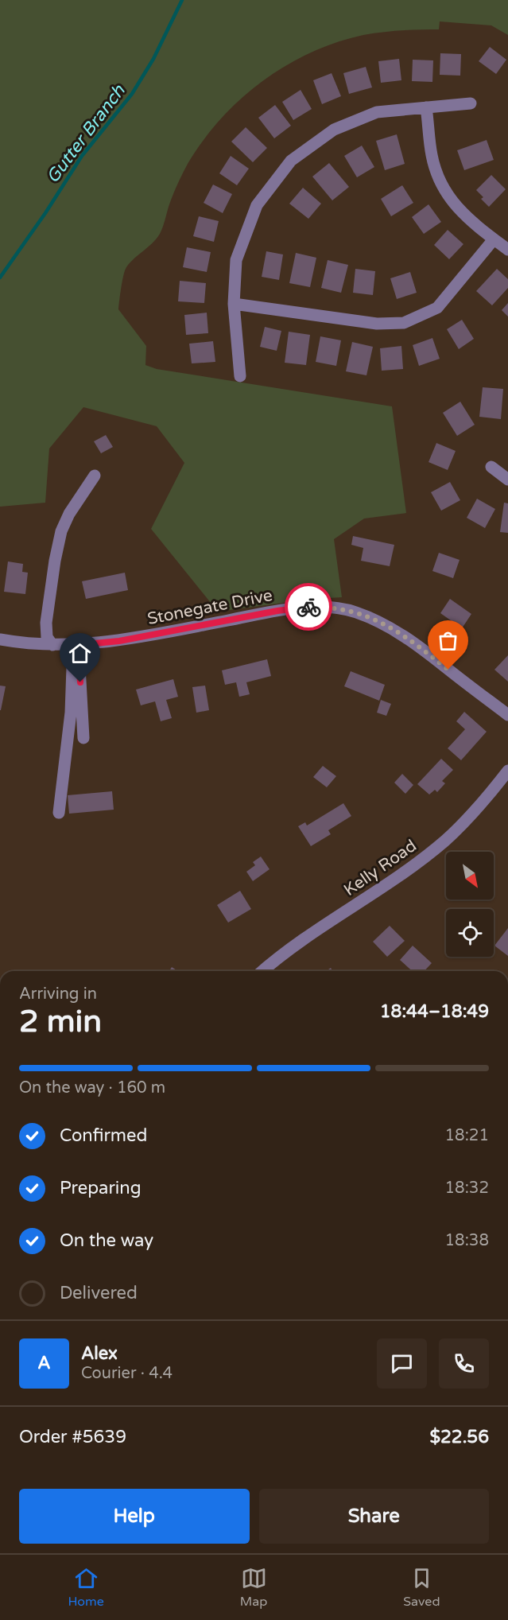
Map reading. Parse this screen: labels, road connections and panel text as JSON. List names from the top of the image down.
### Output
{
  "streets": {
    "street": ["Stonegate Drive", "Kelly Road"]
  },
  "water": ["Gutter Branch"],
  "north": "bottom right",
  "page": {
    "heading": ["2 min", "Arriving in", "18:44–18:49"],
    "panel": [
      "Alex",
      "Courier · 4.4",
      "Order #5639",
      "$22.56"
    ],
    "bar": "On the way · 160 m",
    "list": [
      ["Confirmed", "18:21"],
      ["Preparing", "18:32"],
      ["On the way", "18:38"],
      "Delivered"
    ],
    "round": "A",
    "buttons": ["Help", "Share"],
    "tabs": ["Home", "Map", "Saved"]
  }
}
